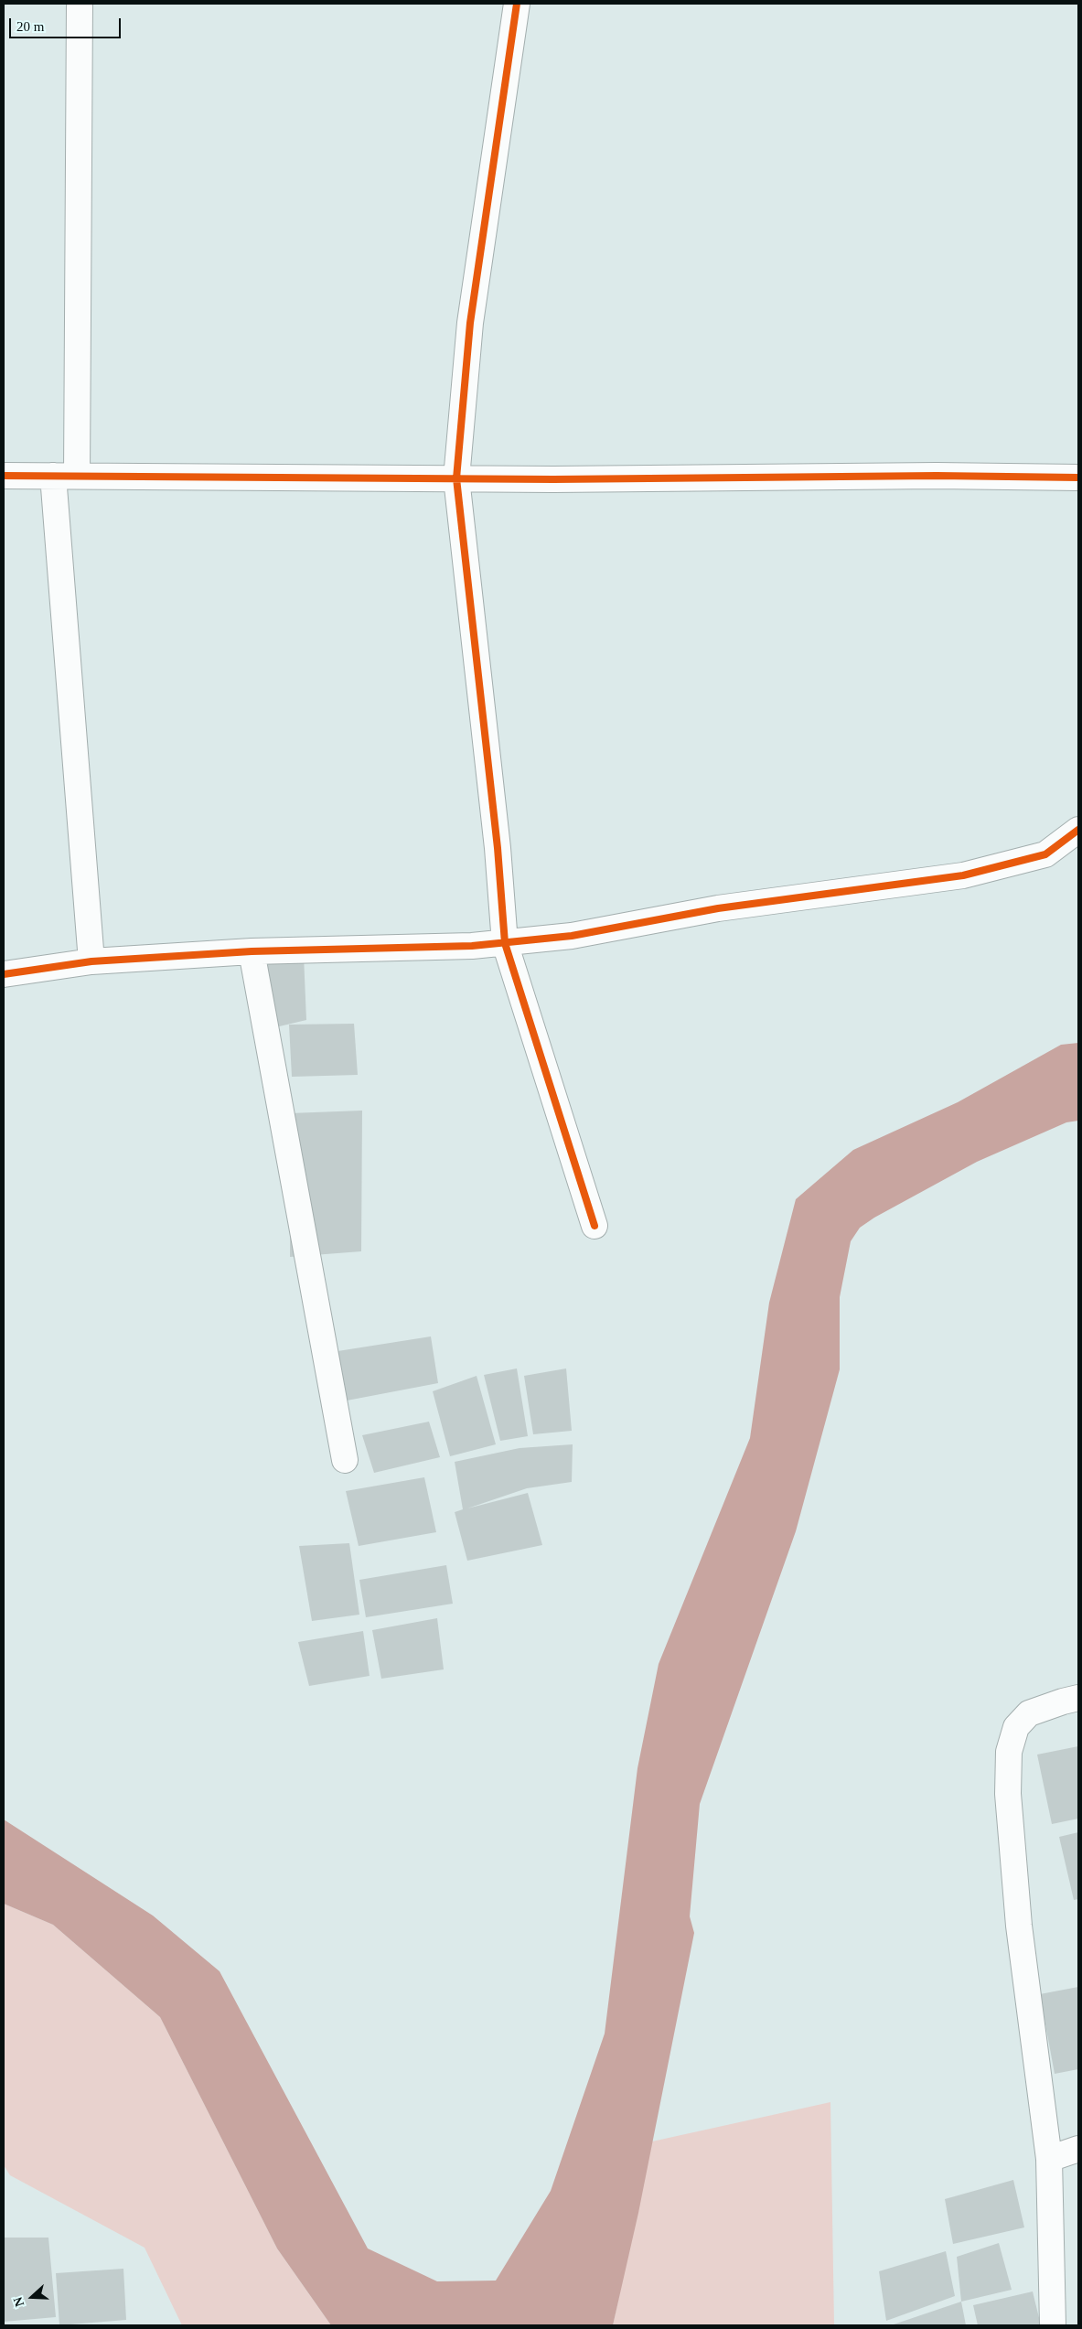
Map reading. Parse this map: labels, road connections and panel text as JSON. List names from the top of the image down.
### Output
{
  "scale_bar": "20 m",
  "north": "left"
}
